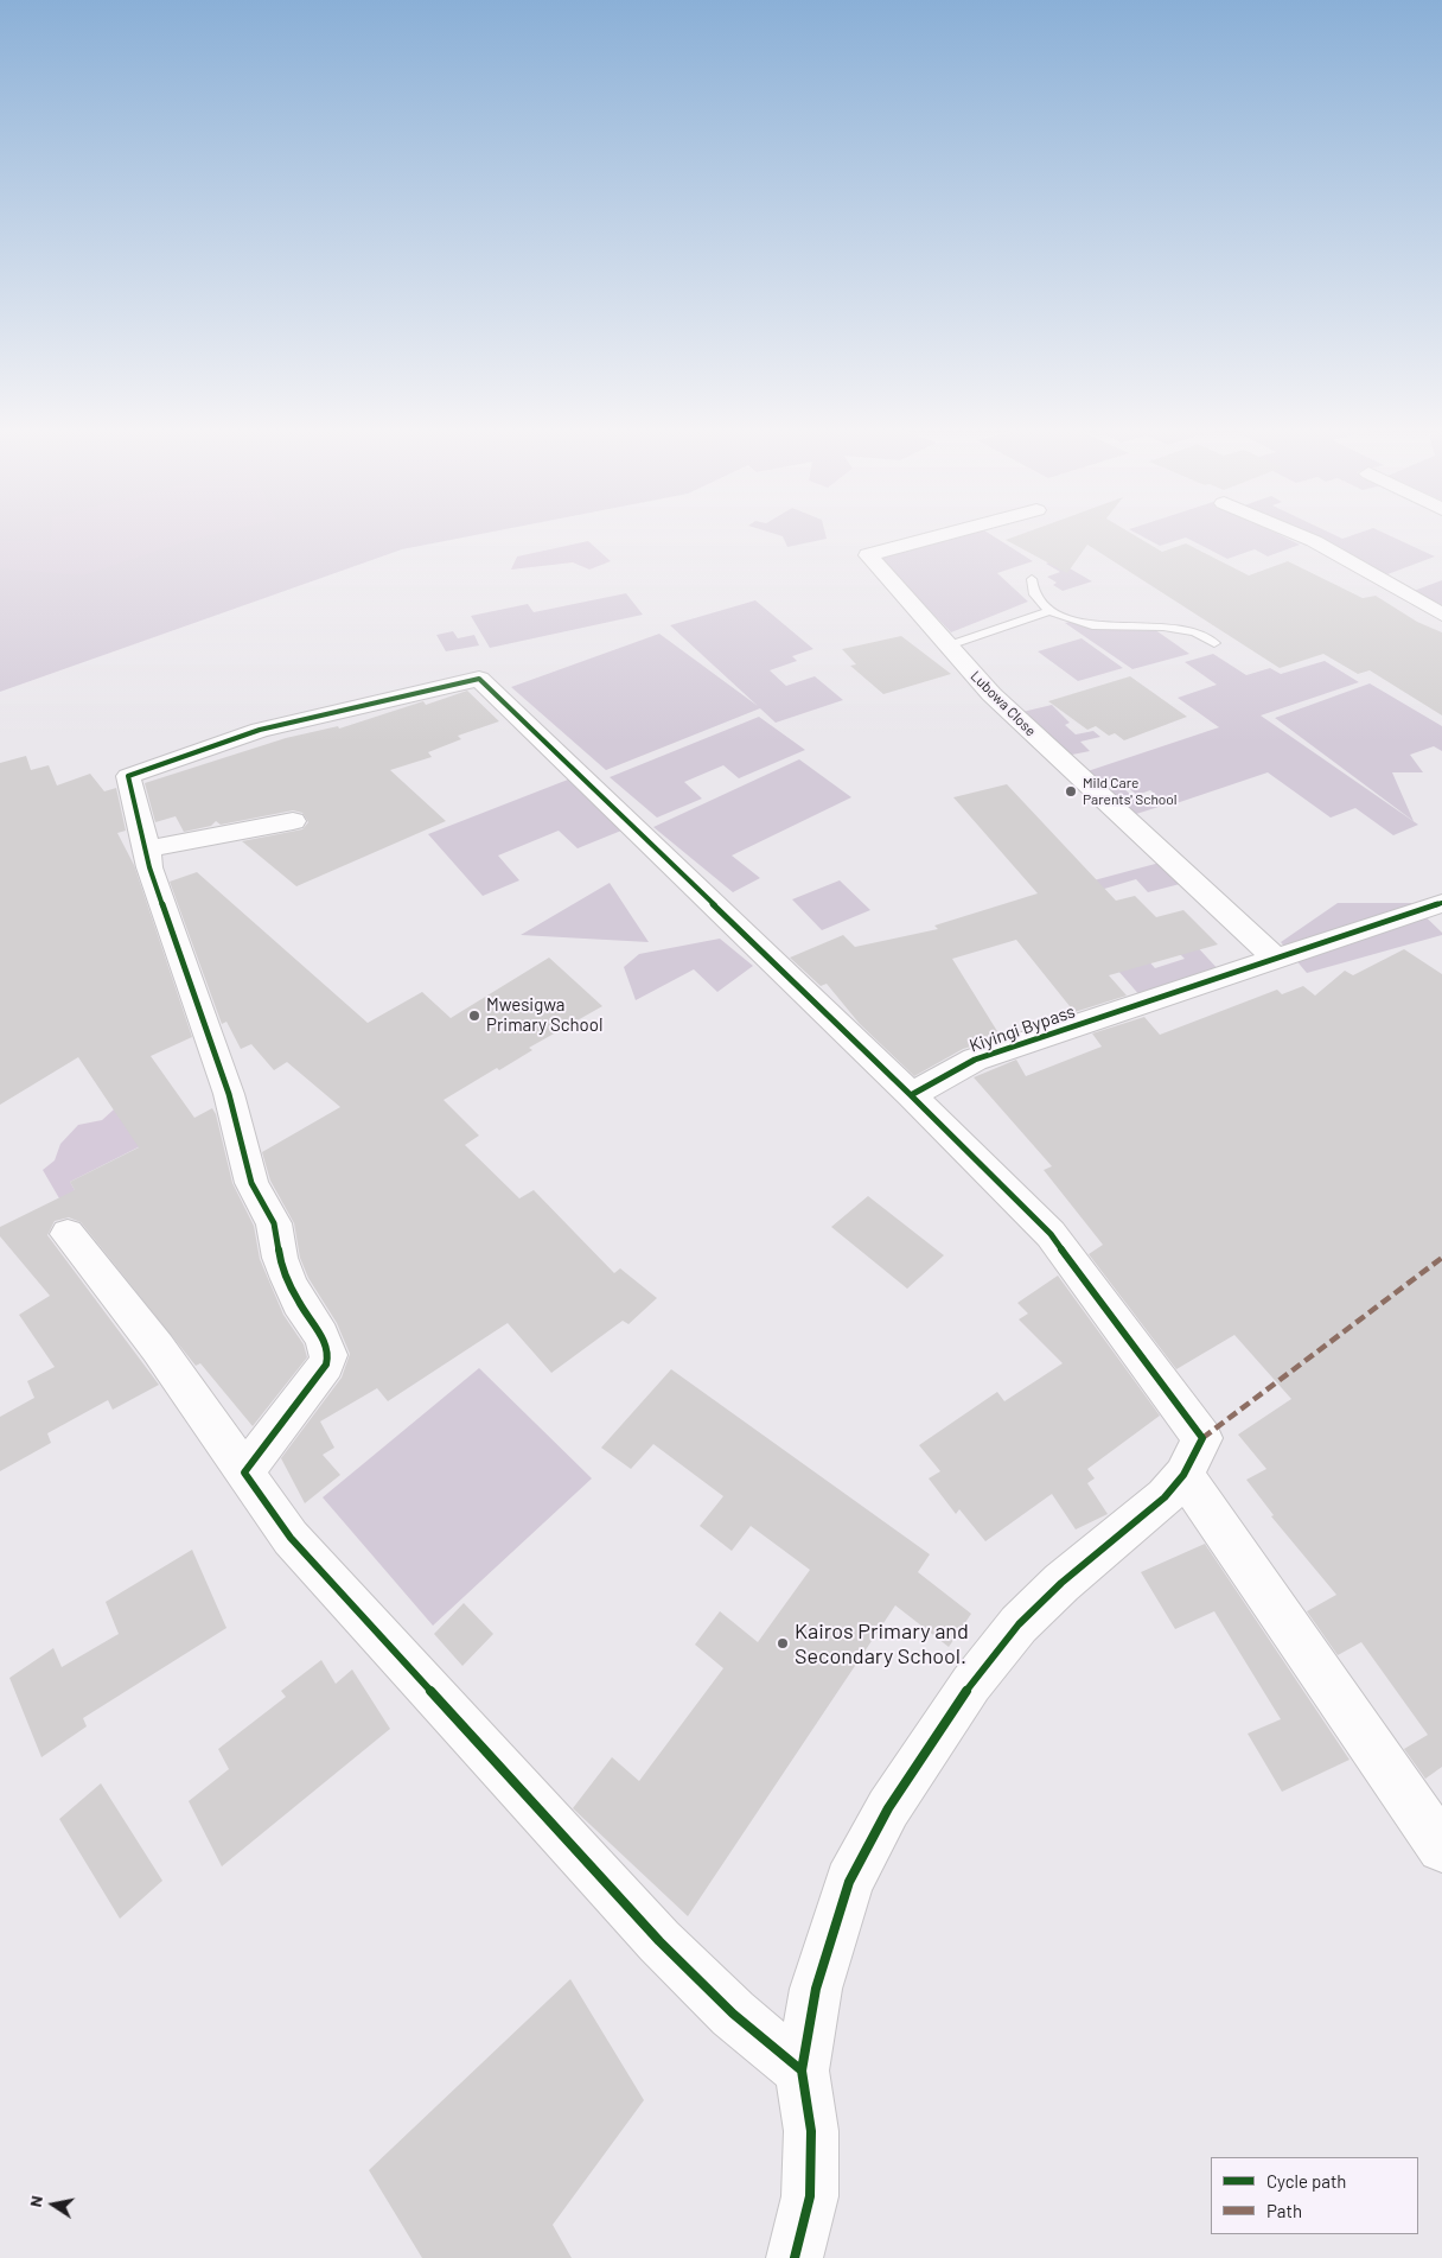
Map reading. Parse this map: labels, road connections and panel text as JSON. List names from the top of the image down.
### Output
{
  "streets": {
    "street": ["Lubowa Close", "Kiyingi Bypass"]
  },
  "crossings": [
    ["Lubowa Close", "Kiyingi Bypass"]
  ],
  "places": ["Mild Care Parents' School", "Mwesigwa Primary School", "Kairos Primary and Secondary School."],
  "legend": ["Cycle path", "Path"],
  "north": "left"
}
